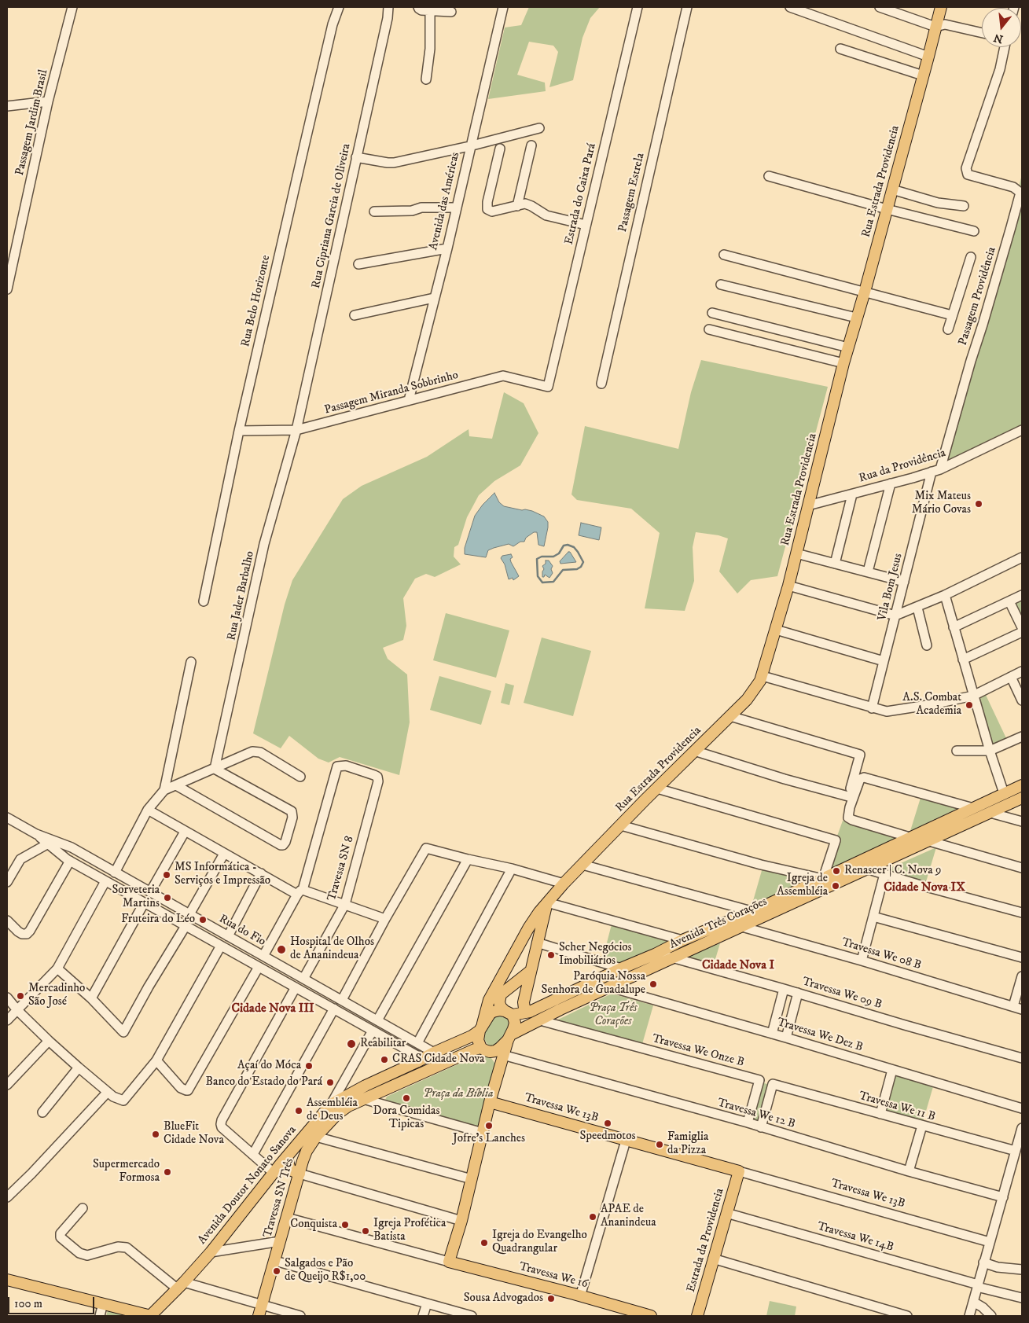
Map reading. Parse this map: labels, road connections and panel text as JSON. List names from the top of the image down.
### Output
{
  "streets": {
    "main road": [
      "Rua Estrada Providencia",
      "Avenida Três Corações",
      "Travessa We 13B",
      "Avenida Doutor Nonato Sanova",
      "Travessa SN Três",
      "Estrada da Providencia",
      "Travessa We 16"
    ],
    "street": [
      "Passagem Jardim Brasil",
      "Passagem Estrela",
      "Estrada do Caixa Pará",
      "Avenida das Américas",
      "Rua Cipriana Garcia de Oliveira",
      "Passagem Providência",
      "Rua Belo Horizonte",
      "Passagem Miranda Sobbrinho",
      "Rua da Providência",
      "Vila Bom Jesus",
      "Rua Jader Barbalho",
      "Travessa SN 8",
      "Rua do Fio",
      "Travessa We 08 B",
      "Travessa We 09 B",
      "Travessa We Dez B",
      "Travessa We Onze B",
      "Travessa We 11 B",
      "Travessa We 12 B",
      "Travessa We 14B"
    ]
  },
  "crossings": [
    ["Rua Estrada Providencia", "Rua da Providência"],
    ["Rua Estrada Providencia", "Avenida Três Corações"],
    ["Rua Estrada Providencia", "Avenida Doutor Nonato Sanova"],
    ["Rua Estrada Providencia", "Travessa SN Três"],
    ["Estrada do Caixa Pará", "Passagem Miranda Sobbrinho"],
    ["Avenida das Américas", "Passagem Miranda Sobbrinho"],
    ["Rua Cipriana Garcia de Oliveira", "Passagem Miranda Sobbrinho"],
    ["Rua Cipriana Garcia de Oliveira", "Rua Jader Barbalho"],
    ["Passagem Providência", "Rua da Providência"],
    ["Passagem Providência", "Vila Bom Jesus"],
    ["Rua Belo Horizonte", "Passagem Miranda Sobbrinho"],
    ["Passagem Miranda Sobbrinho", "Rua Jader Barbalho"],
    ["Rua da Providência", "Vila Bom Jesus"],
    ["Travessa SN 8", "Rua do Fio"],
    ["Avenida Três Corações", "Travessa We 08 B"],
    ["Avenida Três Corações", "Travessa We 09 B"],
    ["Avenida Três Corações", "Travessa We Dez B"],
    ["Avenida Três Corações", "Travessa We Onze B"],
    ["Avenida Três Corações", "Avenida Doutor Nonato Sanova"],
    ["Avenida Três Corações", "Travessa SN Três"],
    ["Rua do Fio", "Avenida Doutor Nonato Sanova"],
    ["Travessa We Onze B", "Travessa We 12 B"],
    ["Travessa We 11 B", "Travessa We 12 B"],
    ["Travessa We 13B", "Estrada da Providencia"],
    ["Avenida Doutor Nonato Sanova", "Travessa SN Três"],
    ["Travessa We 14B", "Estrada da Providencia"]
  ],
  "districts": ["Cidade Nova IX", "Cidade Nova I", "Cidade Nova III"],
  "parks": ["Praça Três Corações", "Praça da Bíblia"],
  "places": [
    "Mix Mateus Mário Covas",
    "A.S. Combat Academia",
    "Renascer | C. Nova 9",
    "MS Informática - Serviços e Impressão",
    "Igreja de Assembléia",
    "Sorveteria Martins",
    "Fruteira do Léo",
    "Hospital de Olhos de Ananindeua",
    "Scher Negócios Imobiliários",
    "Paróquia Nossa Senhora de Guadalupe",
    "Mercadinho São José",
    "Reabilitar",
    "CRAS Cidade Nova",
    "Açaí do Móca",
    "Banco do Estado do Pará",
    "Dora Comidas Tipicas",
    "Assembléia de Deus",
    "Speedmotos",
    "Jofre's Lanches",
    "BlueFit Cidade Nova",
    "Famiglia da Pizza",
    "Supermercado Formosa",
    "APAE de Ananindeua",
    "Conquista",
    "Igreja Profética Batista",
    "Igreja do Evangelho Quadrangular",
    "Salgados e Pão de Queijo R$1,00",
    "Sousa Advogados"
  ],
  "scale_bar": "100 m",
  "north": "bottom"
}
